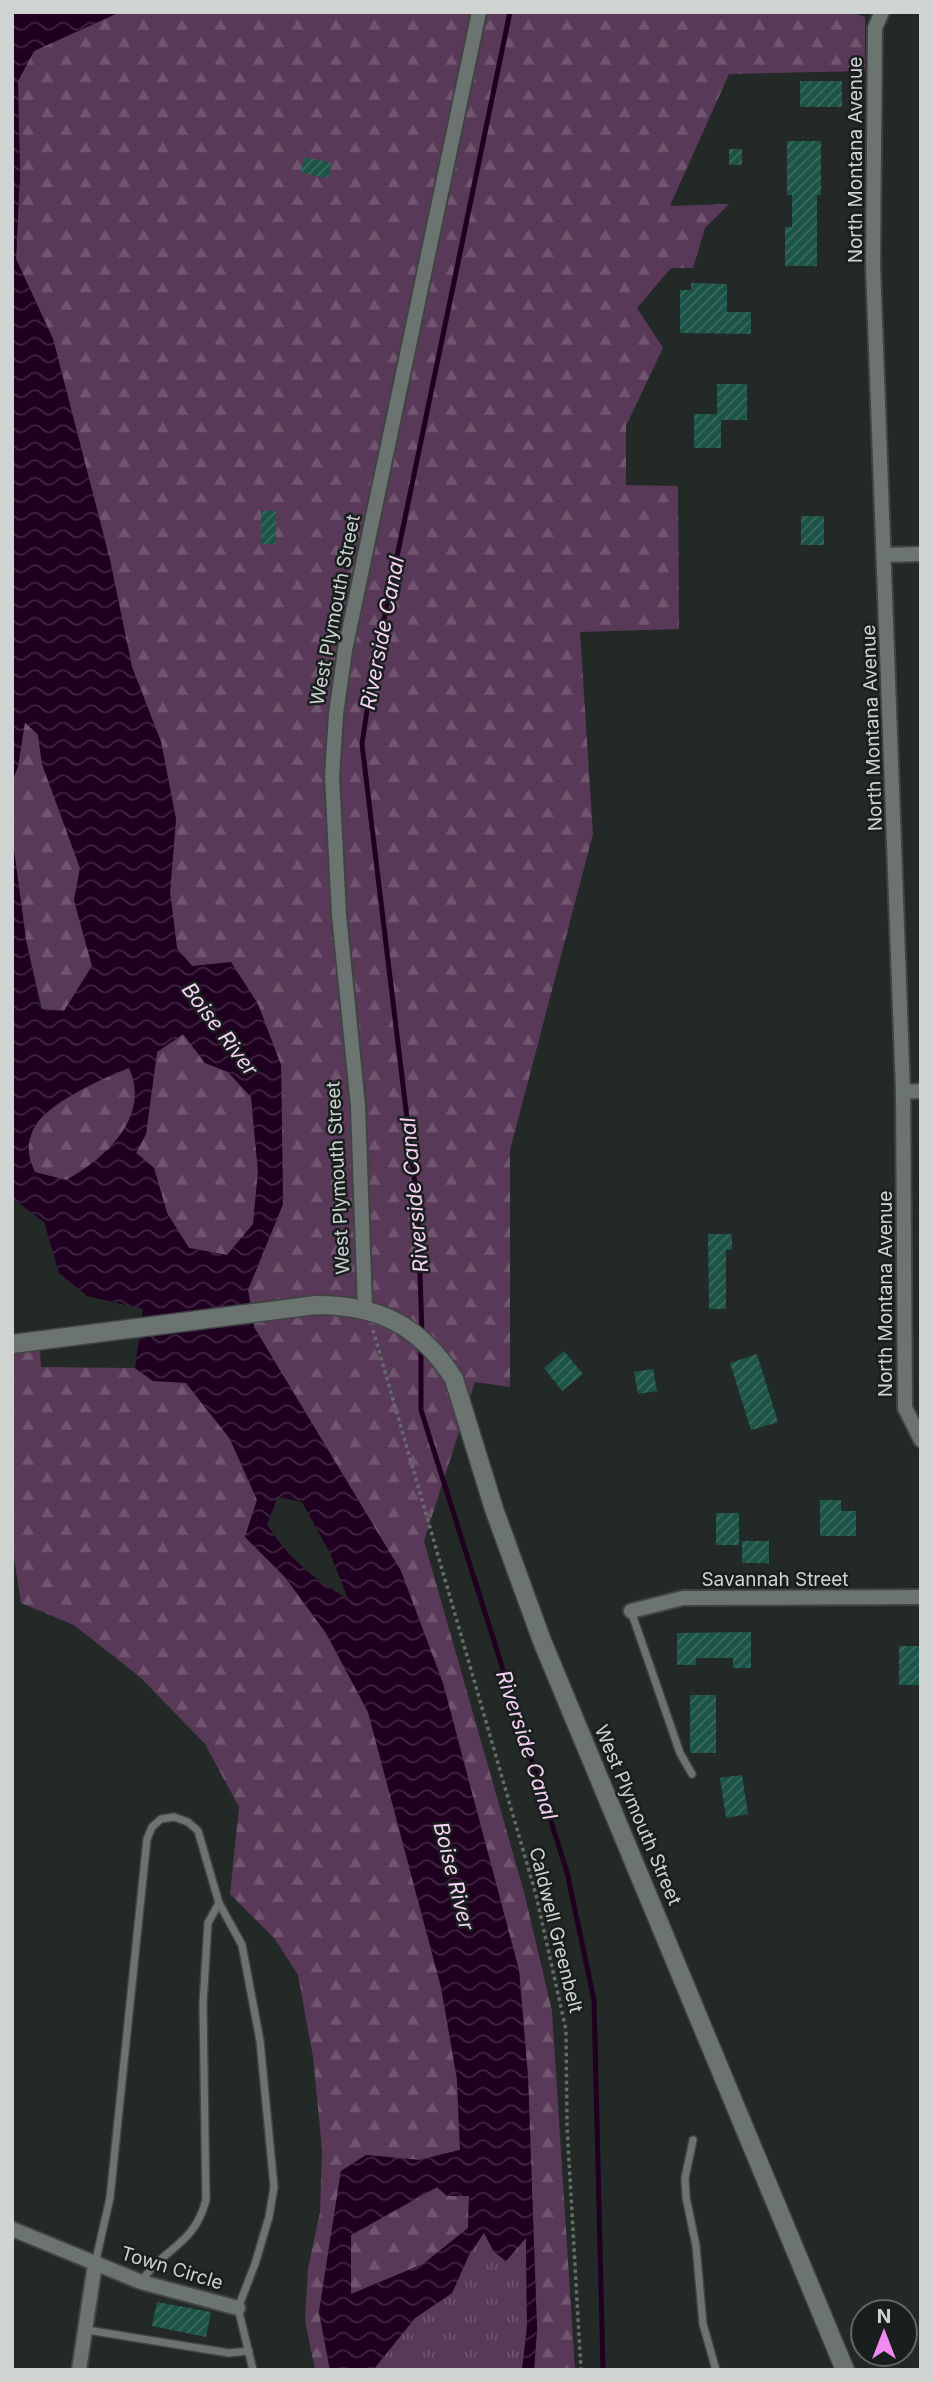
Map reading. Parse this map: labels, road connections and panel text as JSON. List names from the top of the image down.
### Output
{
  "streets": {
    "street": [
      "North Montana Avenue",
      "West Plymouth Street",
      "Savannah Street",
      "Town Circle"
    ],
    "path": ["Caldwell Greenbelt"]
  },
  "crossings": [
    ["West Plymouth Street", "Caldwell Greenbelt"]
  ],
  "water": ["Riverside Canal", "Boise River"],
  "north": "top"
}
